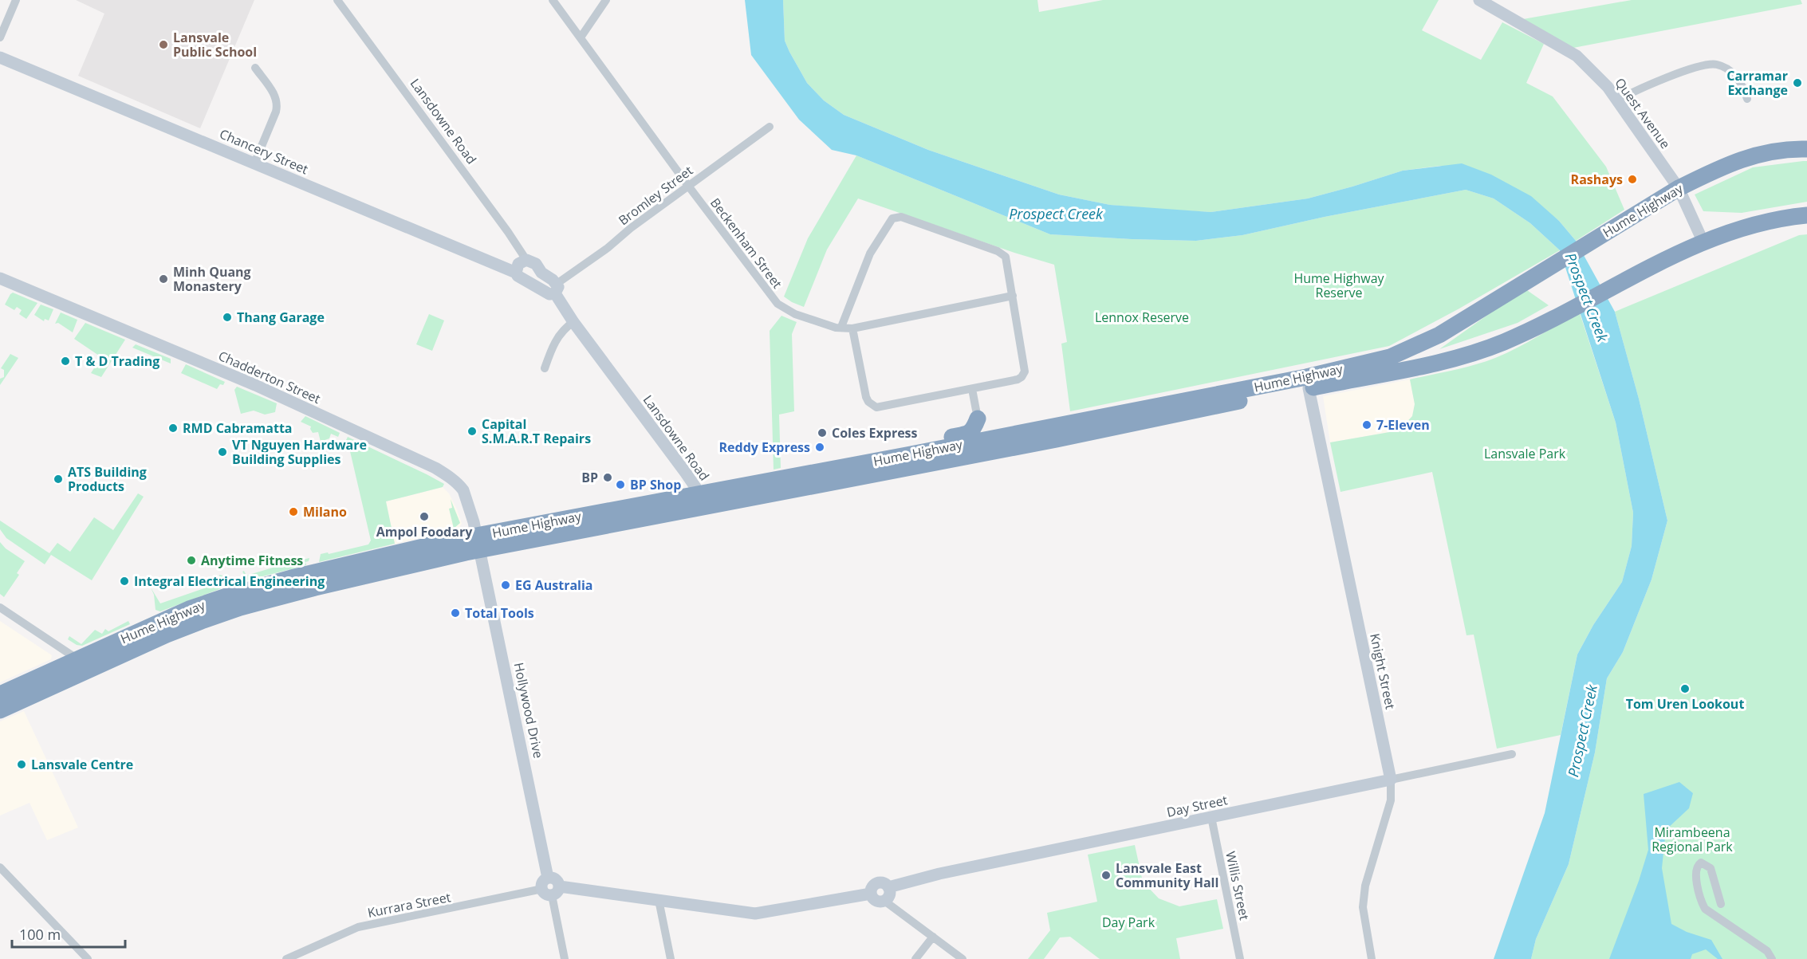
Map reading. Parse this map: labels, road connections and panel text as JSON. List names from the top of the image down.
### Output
{
  "streets": {
    "highway": ["Hume Highway"],
    "street": [
      "Quest Avenue",
      "Lansdowne Road",
      "Chancery Street",
      "Bromley Street",
      "Beckenham Street",
      "Chadderton Street",
      "Knight Street",
      "Hollywood Drive",
      "Day Street",
      "Willis Street",
      "Kurrara Street"
    ]
  },
  "crossings": [
    ["Quest Avenue", "Hume Highway"],
    ["Lansdowne Road", "Chancery Street"],
    ["Lansdowne Road", "Bromley Street"],
    ["Lansdowne Road", "Hume Highway"],
    ["Chancery Street", "Bromley Street"],
    ["Bromley Street", "Beckenham Street"],
    ["Hume Highway", "Chadderton Street"],
    ["Hume Highway", "Knight Street"],
    ["Hume Highway", "Hollywood Drive"],
    ["Chadderton Street", "Hollywood Drive"],
    ["Knight Street", "Day Street"],
    ["Hollywood Drive", "Kurrara Street"],
    ["Day Street", "Willis Street"]
  ],
  "water": ["Prospect Creek"],
  "parks": [
    "Hume Highway Reserve",
    "Lennox Reserve",
    "Lansvale Park",
    "Mirambeena Regional Park",
    "Day Park"
  ],
  "places": [
    "Lansvale Public School",
    "Carramar Exchange",
    "Rashays",
    "Minh Quang Monastery",
    "Thang Garage",
    "T & D Trading",
    "7-Eleven",
    "RMD Cabramatta",
    "Capital S.M.A.R.T Repairs",
    "Coles Express",
    "Reddy Express",
    "VT Nguyen Hardware Building Supplies",
    "BP",
    "ATS Building Products",
    "BP Shop",
    "Milano",
    "Ampol Foodary",
    "Anytime Fitness",
    "Integral Electrical Engineering",
    "EG Australia",
    "Total Tools",
    "Tom Uren Lookout",
    "Lansvale Centre",
    "Lansvale East Community Hall"
  ],
  "scale_bar": "100 m"
}
